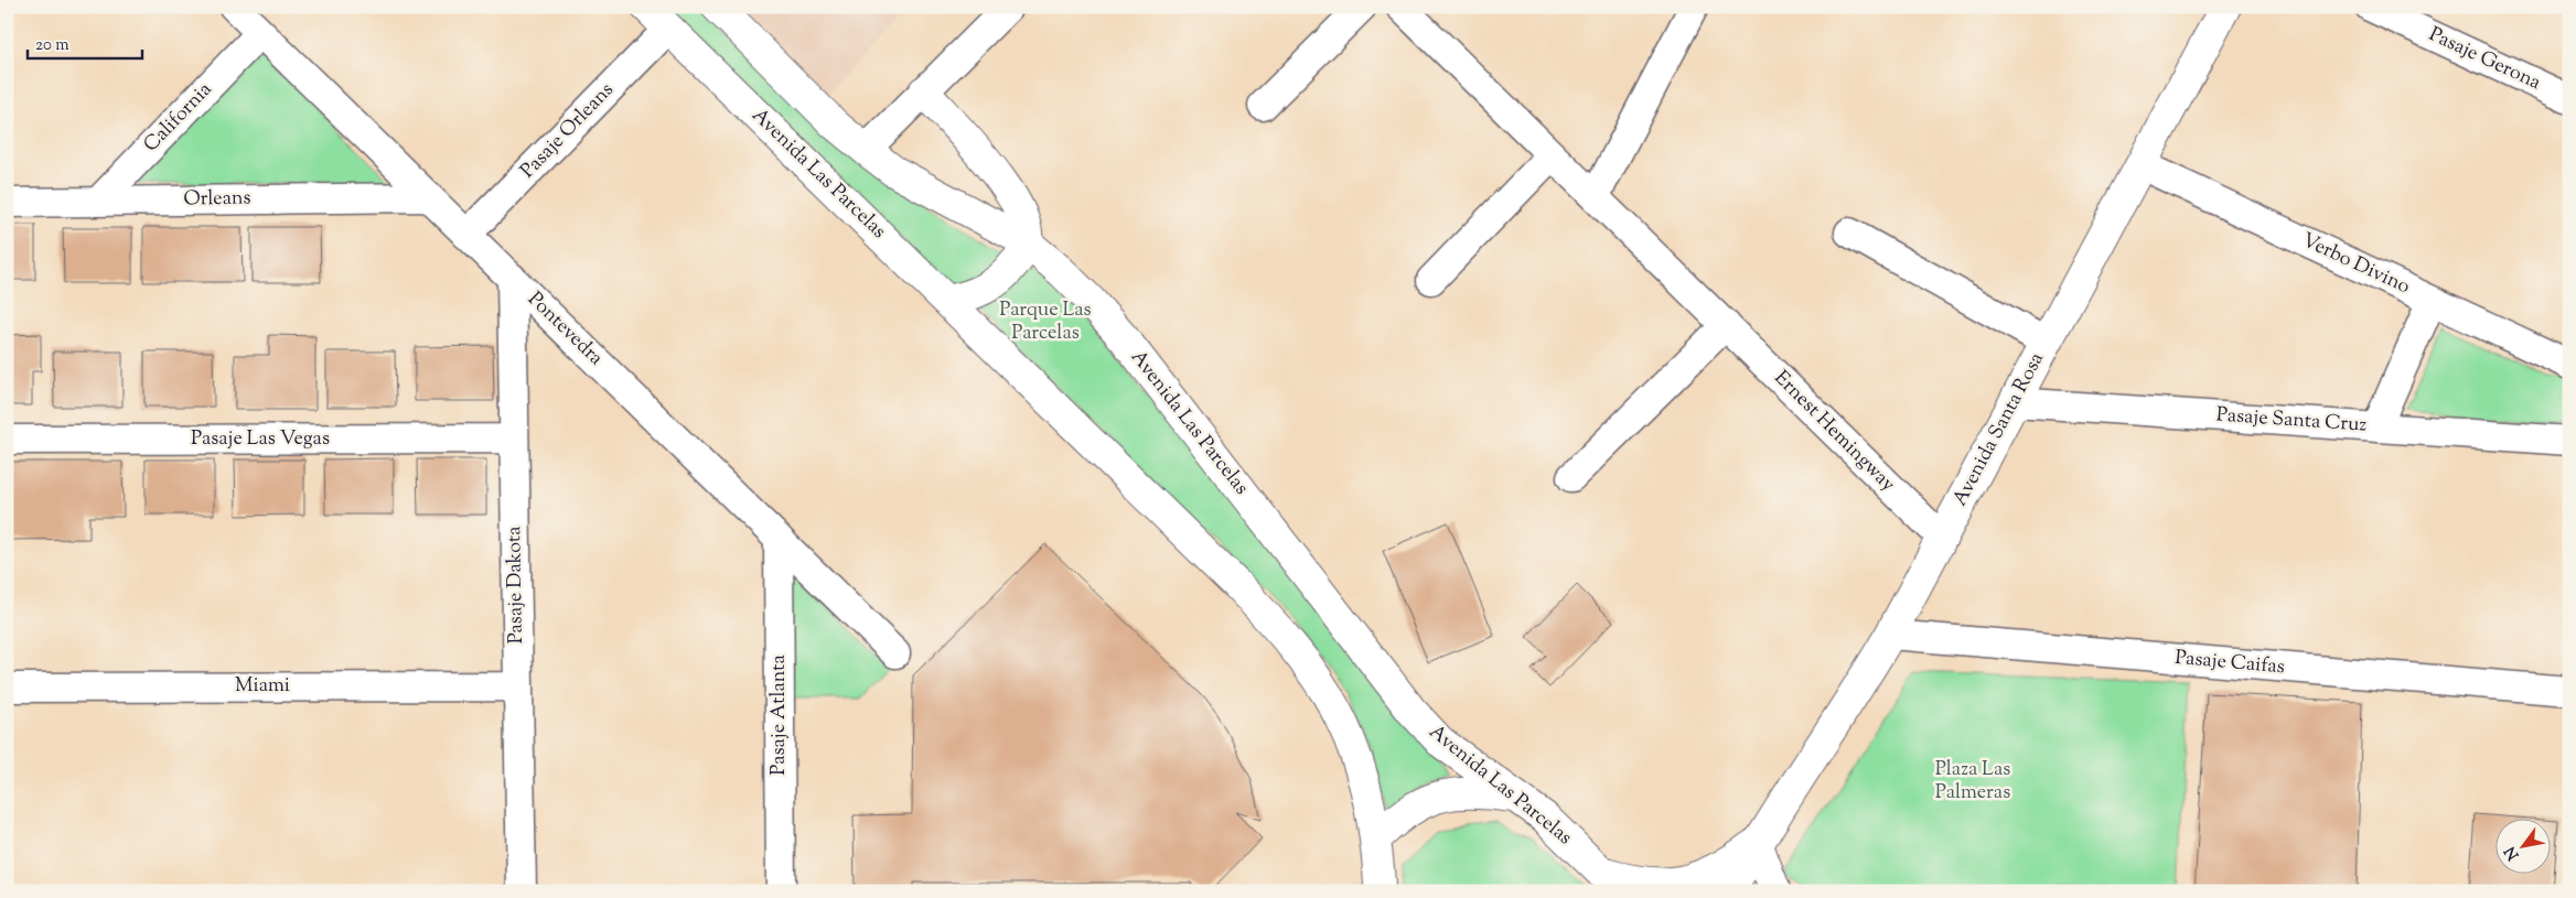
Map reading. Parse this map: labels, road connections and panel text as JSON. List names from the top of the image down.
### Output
{
  "streets": {
    "street": [
      "Pasaje Gerona",
      "California",
      "Pasaje Orleans",
      "Avenida Las Parcelas",
      "Orleans",
      "Verbo Divino",
      "Pontevedra",
      "Pasaje Santa Cruz",
      "Avenida Santa Rosa",
      "Ernest Hemingway",
      "Pasaje Las Vegas",
      "Pasaje Dakota",
      "Pasaje Caifas",
      "Miami",
      "Pasaje Atlanta"
    ]
  },
  "crossings": [
    ["California", "Orleans"],
    ["California", "Pontevedra"],
    ["Pasaje Orleans", "Avenida Las Parcelas"],
    ["Pasaje Orleans", "Pontevedra"],
    ["Avenida Las Parcelas", "Avenida Santa Rosa"],
    ["Orleans", "Pontevedra"],
    ["Verbo Divino", "Avenida Santa Rosa"],
    ["Pontevedra", "Pasaje Dakota"],
    ["Pontevedra", "Pasaje Atlanta"],
    ["Pasaje Santa Cruz", "Avenida Santa Rosa"],
    ["Avenida Santa Rosa", "Ernest Hemingway"],
    ["Avenida Santa Rosa", "Pasaje Caifas"],
    ["Pasaje Las Vegas", "Pasaje Dakota"],
    ["Pasaje Dakota", "Miami"]
  ],
  "parks": ["Parque Las Parcelas", "Plaza Las Palmeras"],
  "scale_bar": "20 m",
  "north": "bottom left"
}
